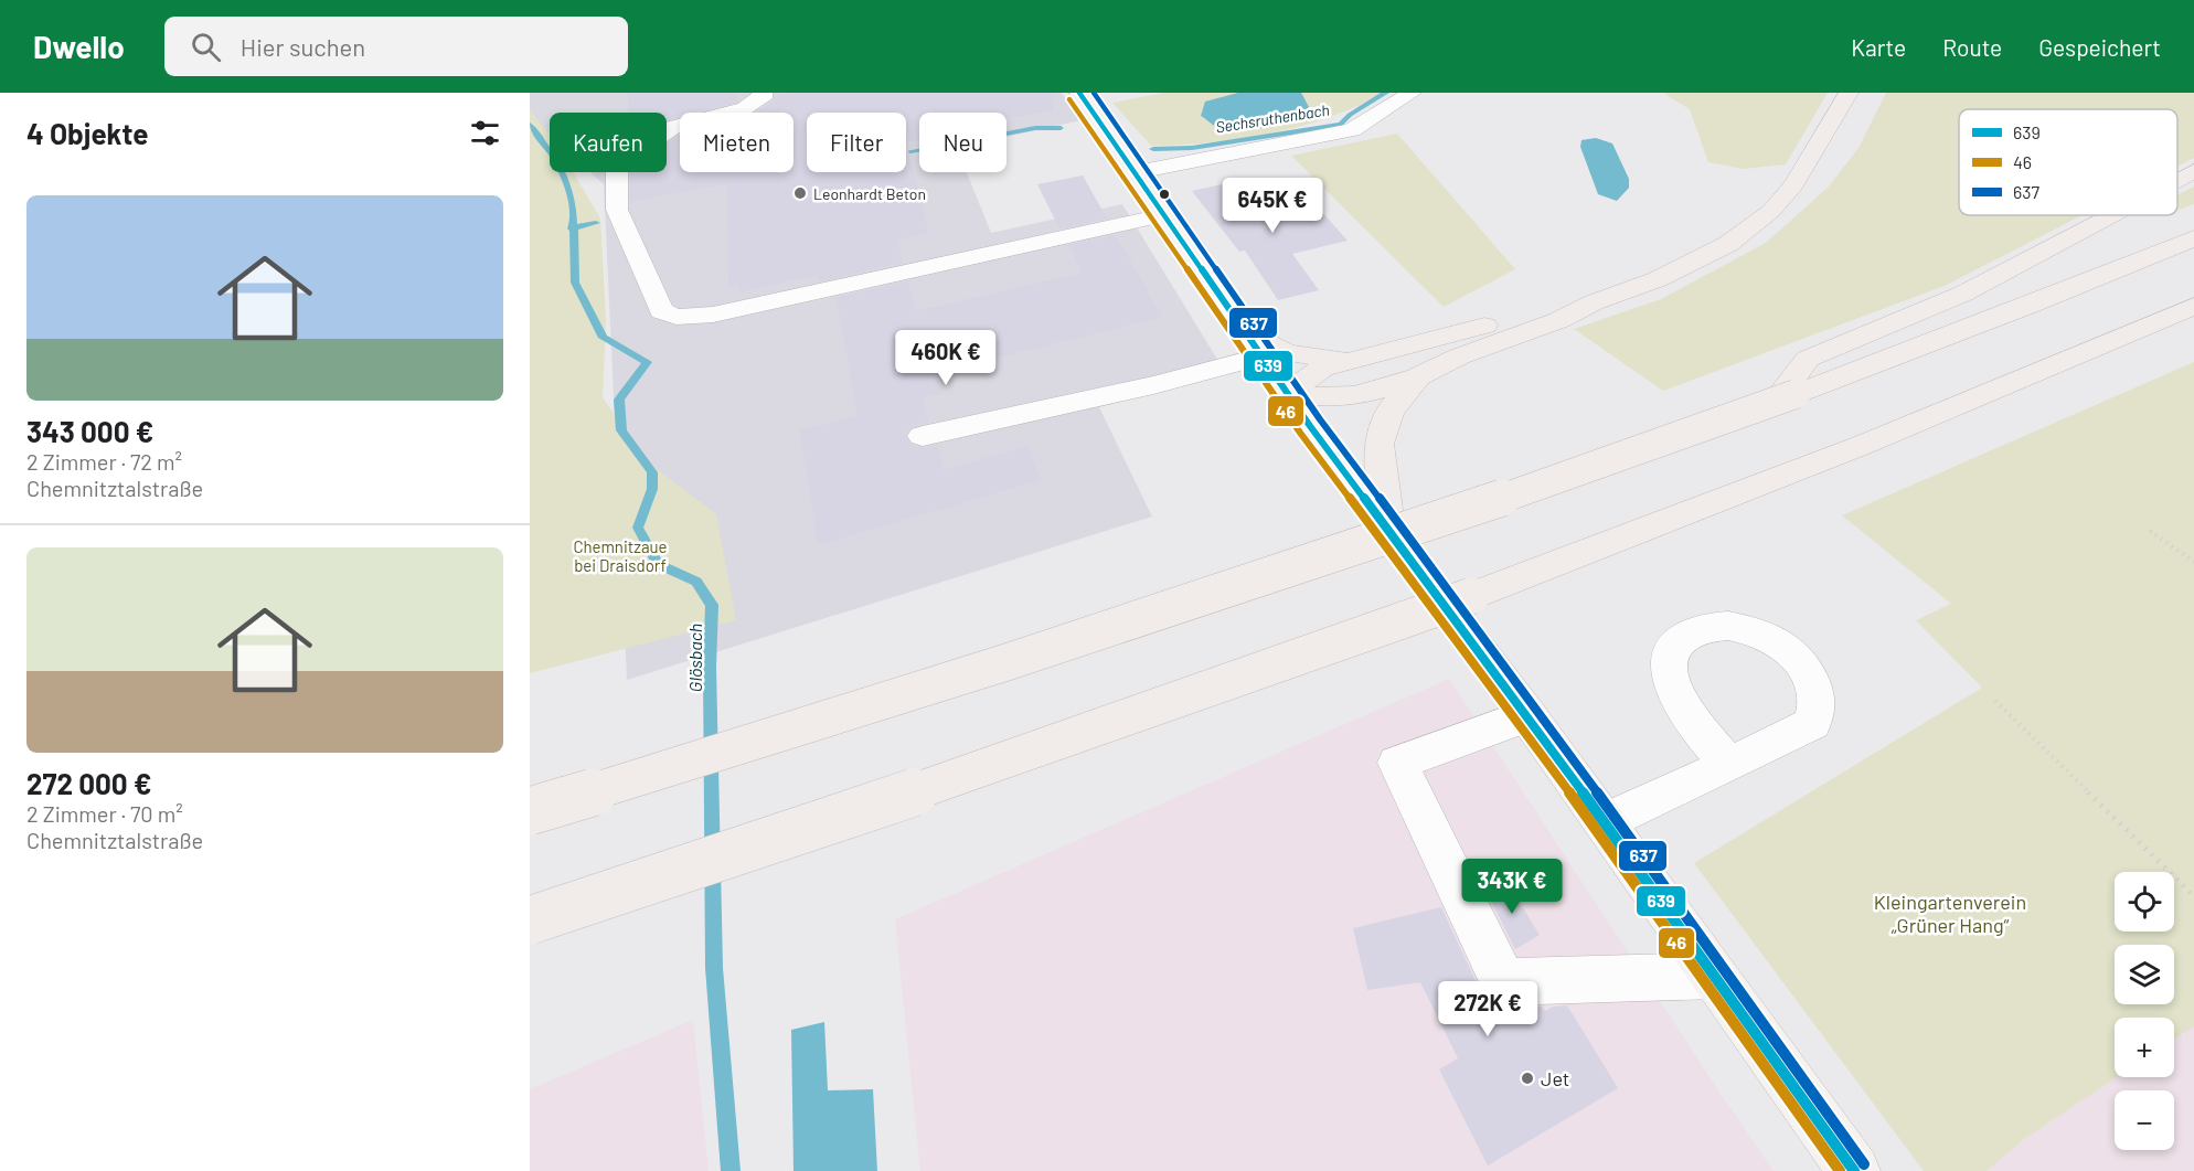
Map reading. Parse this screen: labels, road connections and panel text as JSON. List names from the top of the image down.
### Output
{
  "water": ["Sechsruthenbach", "Glösbach"],
  "parks": ["Chemnitzaue bei Draisdorf", "Kleingartenverein „Grüner Hang“"],
  "places": ["Leonhardt Beton", "Jet"],
  "lines": ["transit line 639", "transit line 637", "transit line 46"],
  "legend": ["639", "46", "637"],
  "page": {
    "header": "Dwello",
    "search": "Hier suchen",
    "nav": ["Karte", "Route", "Gespeichert"],
    "heading": "4 Objekte",
    "chip": [
      "Kaufen",
      "Mieten",
      "Filter",
      "Neu"
    ],
    "list": [
      {
        "name": "343 000 €",
        "note": "2 Zimmer · 72 m² · Chemnitztalstraße"
      },
      {
        "name": "272 000 €",
        "note": "2 Zimmer · 70 m² · Chemnitztalstraße"
      }
    ],
    "price": [
      "645K €",
      "460K €",
      "343K €",
      "272K €"
    ],
    "map_buttons": ["+", "−"]
  }
}
